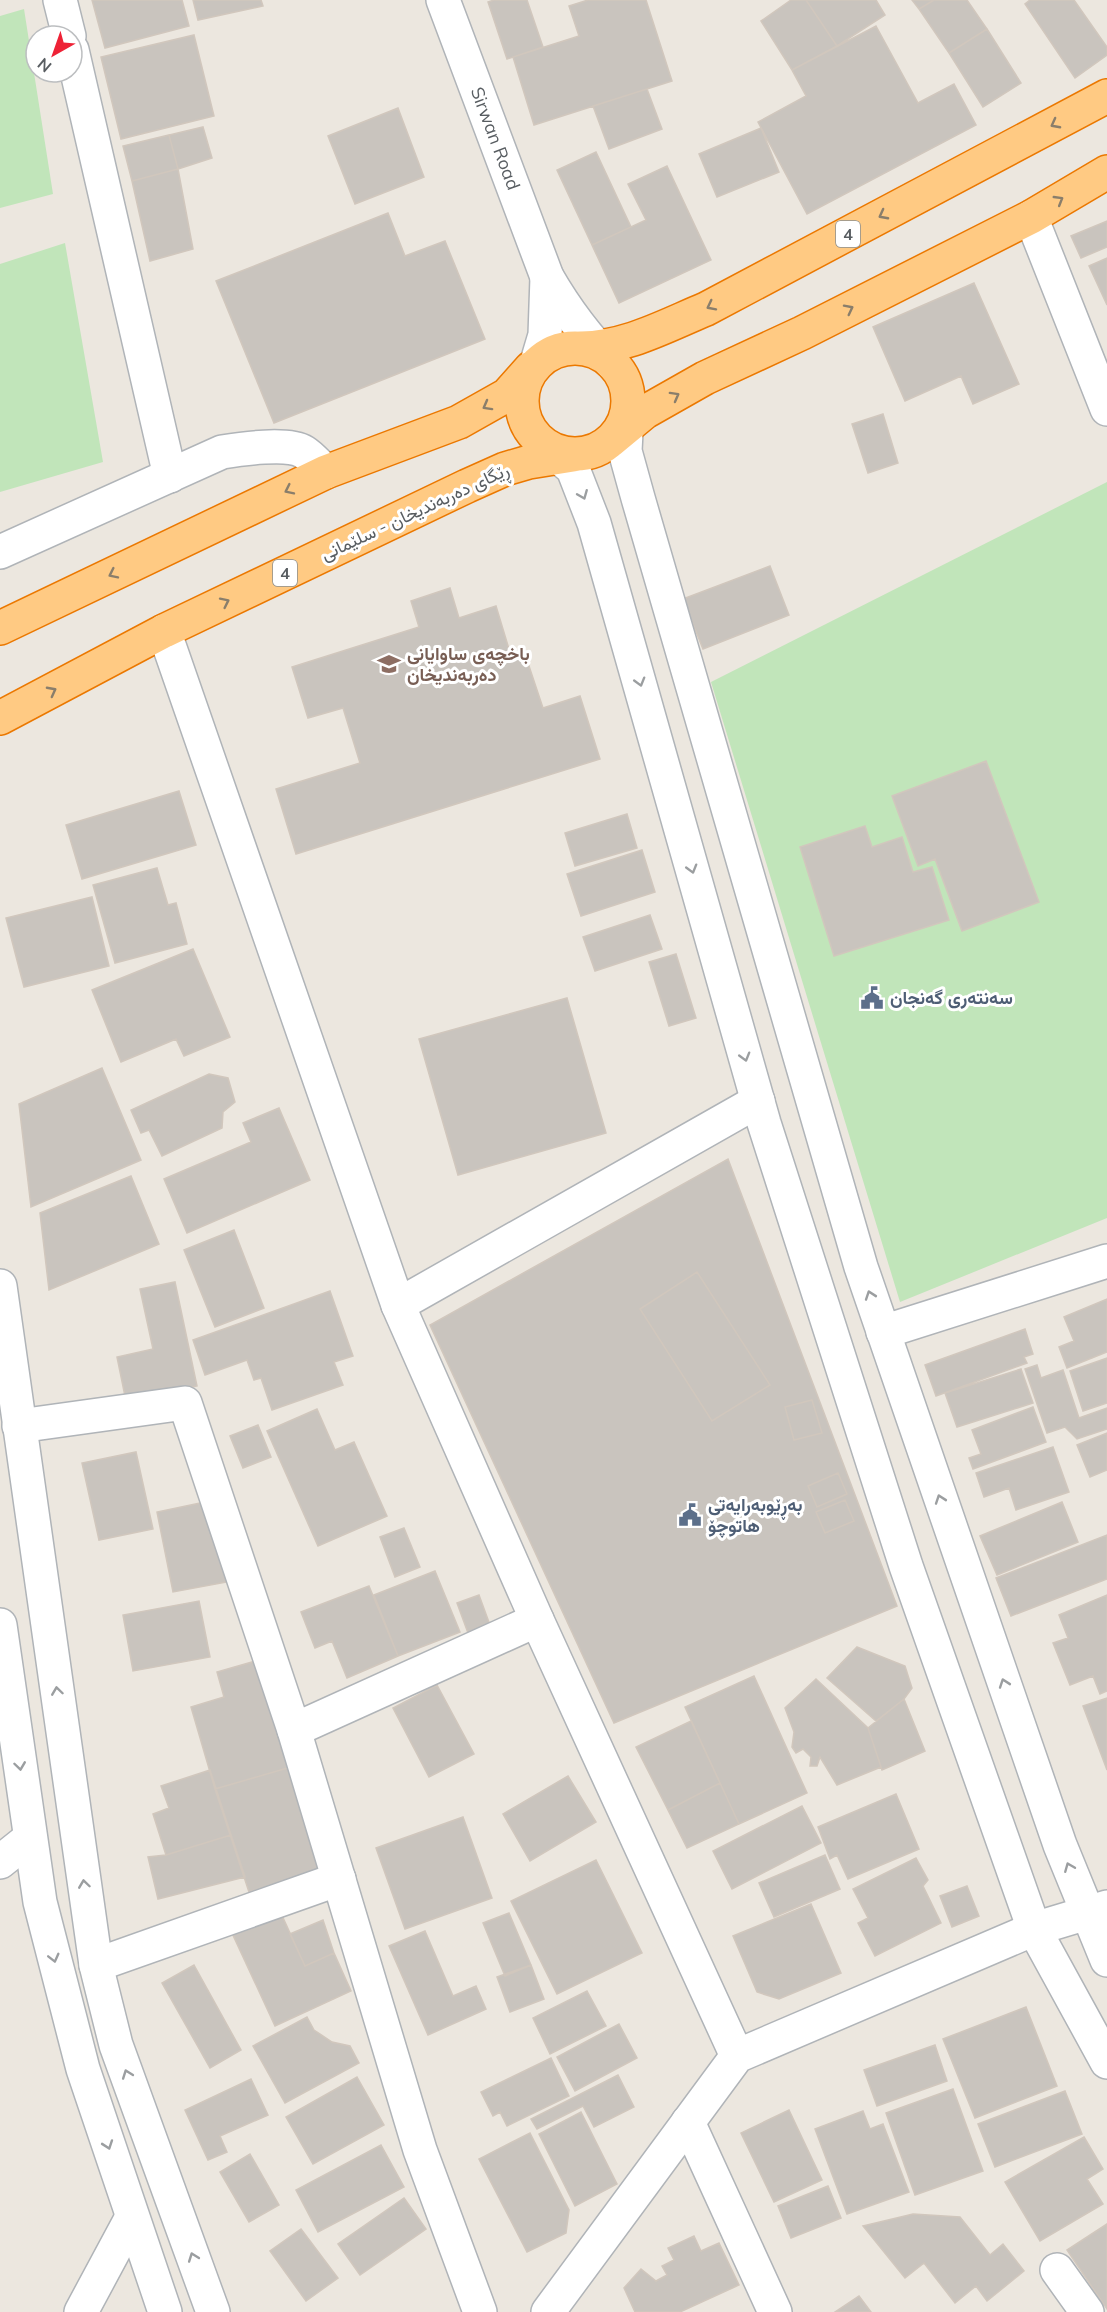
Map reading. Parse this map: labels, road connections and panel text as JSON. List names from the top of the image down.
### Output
{
  "streets": {
    "highway": ["4", "ڕێگای دەربەندیخان - سلێمانی"],
    "street": ["Sirwan Road"]
  },
  "crossings": [
    ["Sirwan Road", "4"],
    ["Sirwan Road", "ڕێگای دەربەندیخان - سلێمانی"],
    ["4", "ڕێگای دەربەندیخان - سلێمانی"]
  ],
  "places": {
    "school or university": ["باخچەی ساوایانی دەربەندیخان"],
    "public building": ["سەنتەری گەنجان", "بەڕێوبەرایەتی هاتوچۆ"]
  },
  "north": "bottom left"
}
